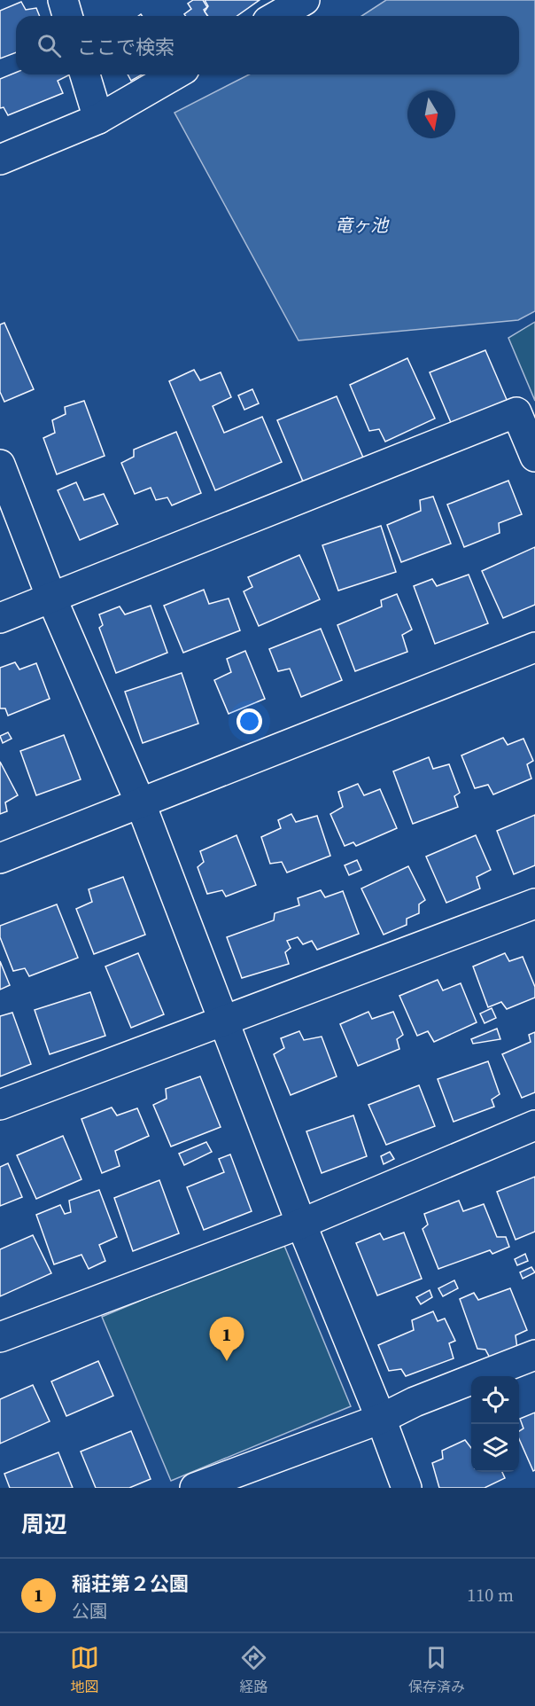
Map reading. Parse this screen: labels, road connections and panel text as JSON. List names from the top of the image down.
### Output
{
  "water": ["竜ヶ池"],
  "north": "bottom",
  "page": {
    "search": "ここで検索",
    "pins": "1",
    "heading": "周辺",
    "list": [
      {
        "mark": "1",
        "name": "稲荘第２公園",
        "note": "公園",
        "value": "110 m"
      }
    ],
    "nav": ["地図", "経路", "保存済み"]
  }
}
